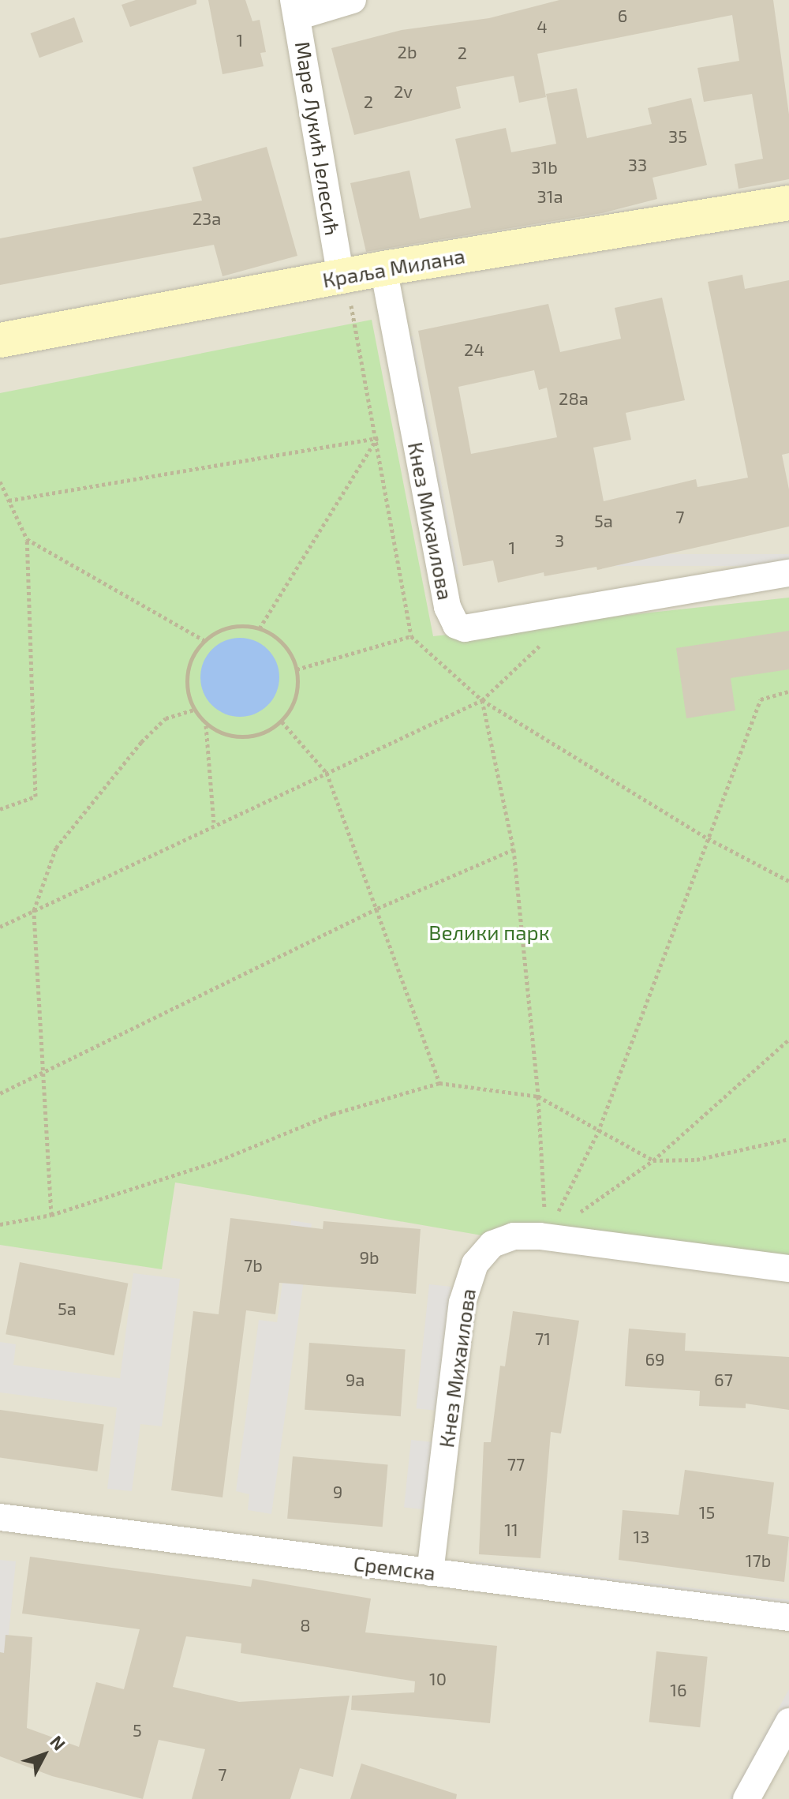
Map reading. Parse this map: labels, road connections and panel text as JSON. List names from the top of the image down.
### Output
{
  "streets": {
    "main road": ["Краља Милана"],
    "street": ["Маре Лукић Јелесић", "Кнез Михаилова", "Сремска"]
  },
  "crossings": [
    ["Маре Лукић Јелесић", "Краља Милана"],
    ["Краља Милана", "Кнез Михаилова"],
    ["Кнез Михаилова", "Сремска"]
  ],
  "parks": ["Велики парк"],
  "house_numbers": [
    "6",
    "4",
    "1",
    "2b",
    "2",
    "2v",
    "2",
    "35",
    "33",
    "31b",
    "31a",
    "23a",
    "24",
    "28a",
    "7",
    "5a",
    "3",
    "1",
    "9b",
    "7b",
    "5a",
    "71",
    "69",
    "9a",
    "67",
    "77",
    "9",
    "15",
    "11",
    "13",
    "17b",
    "8",
    "10",
    "16",
    "5",
    "7"
  ],
  "north": "top right"
}
